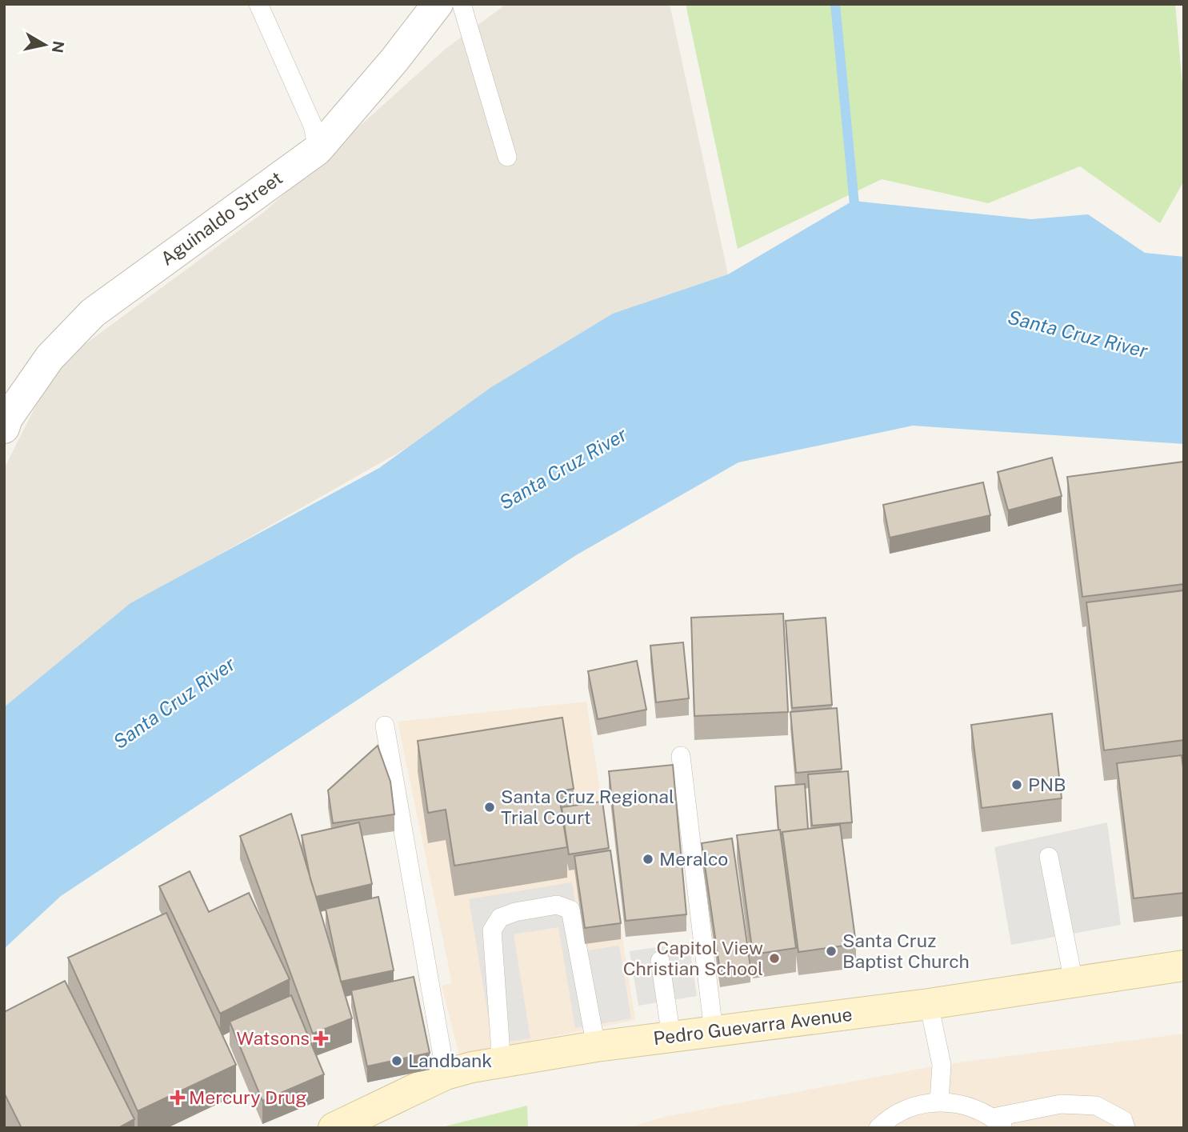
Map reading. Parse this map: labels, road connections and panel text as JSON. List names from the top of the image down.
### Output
{
  "streets": {
    "main road": ["Pedro Guevarra Avenue"],
    "street": ["Aguinaldo Street"]
  },
  "water": ["Santa Cruz River"],
  "places": {
    "other": [
      "PNB",
      "Santa Cruz Regional Trial Court",
      "Meralco",
      "Santa Cruz Baptist Church",
      "Capitol View Christian School",
      "Landbank"
    ],
    "health": ["Watsons", "Mercury Drug"]
  },
  "north": "right"
}
